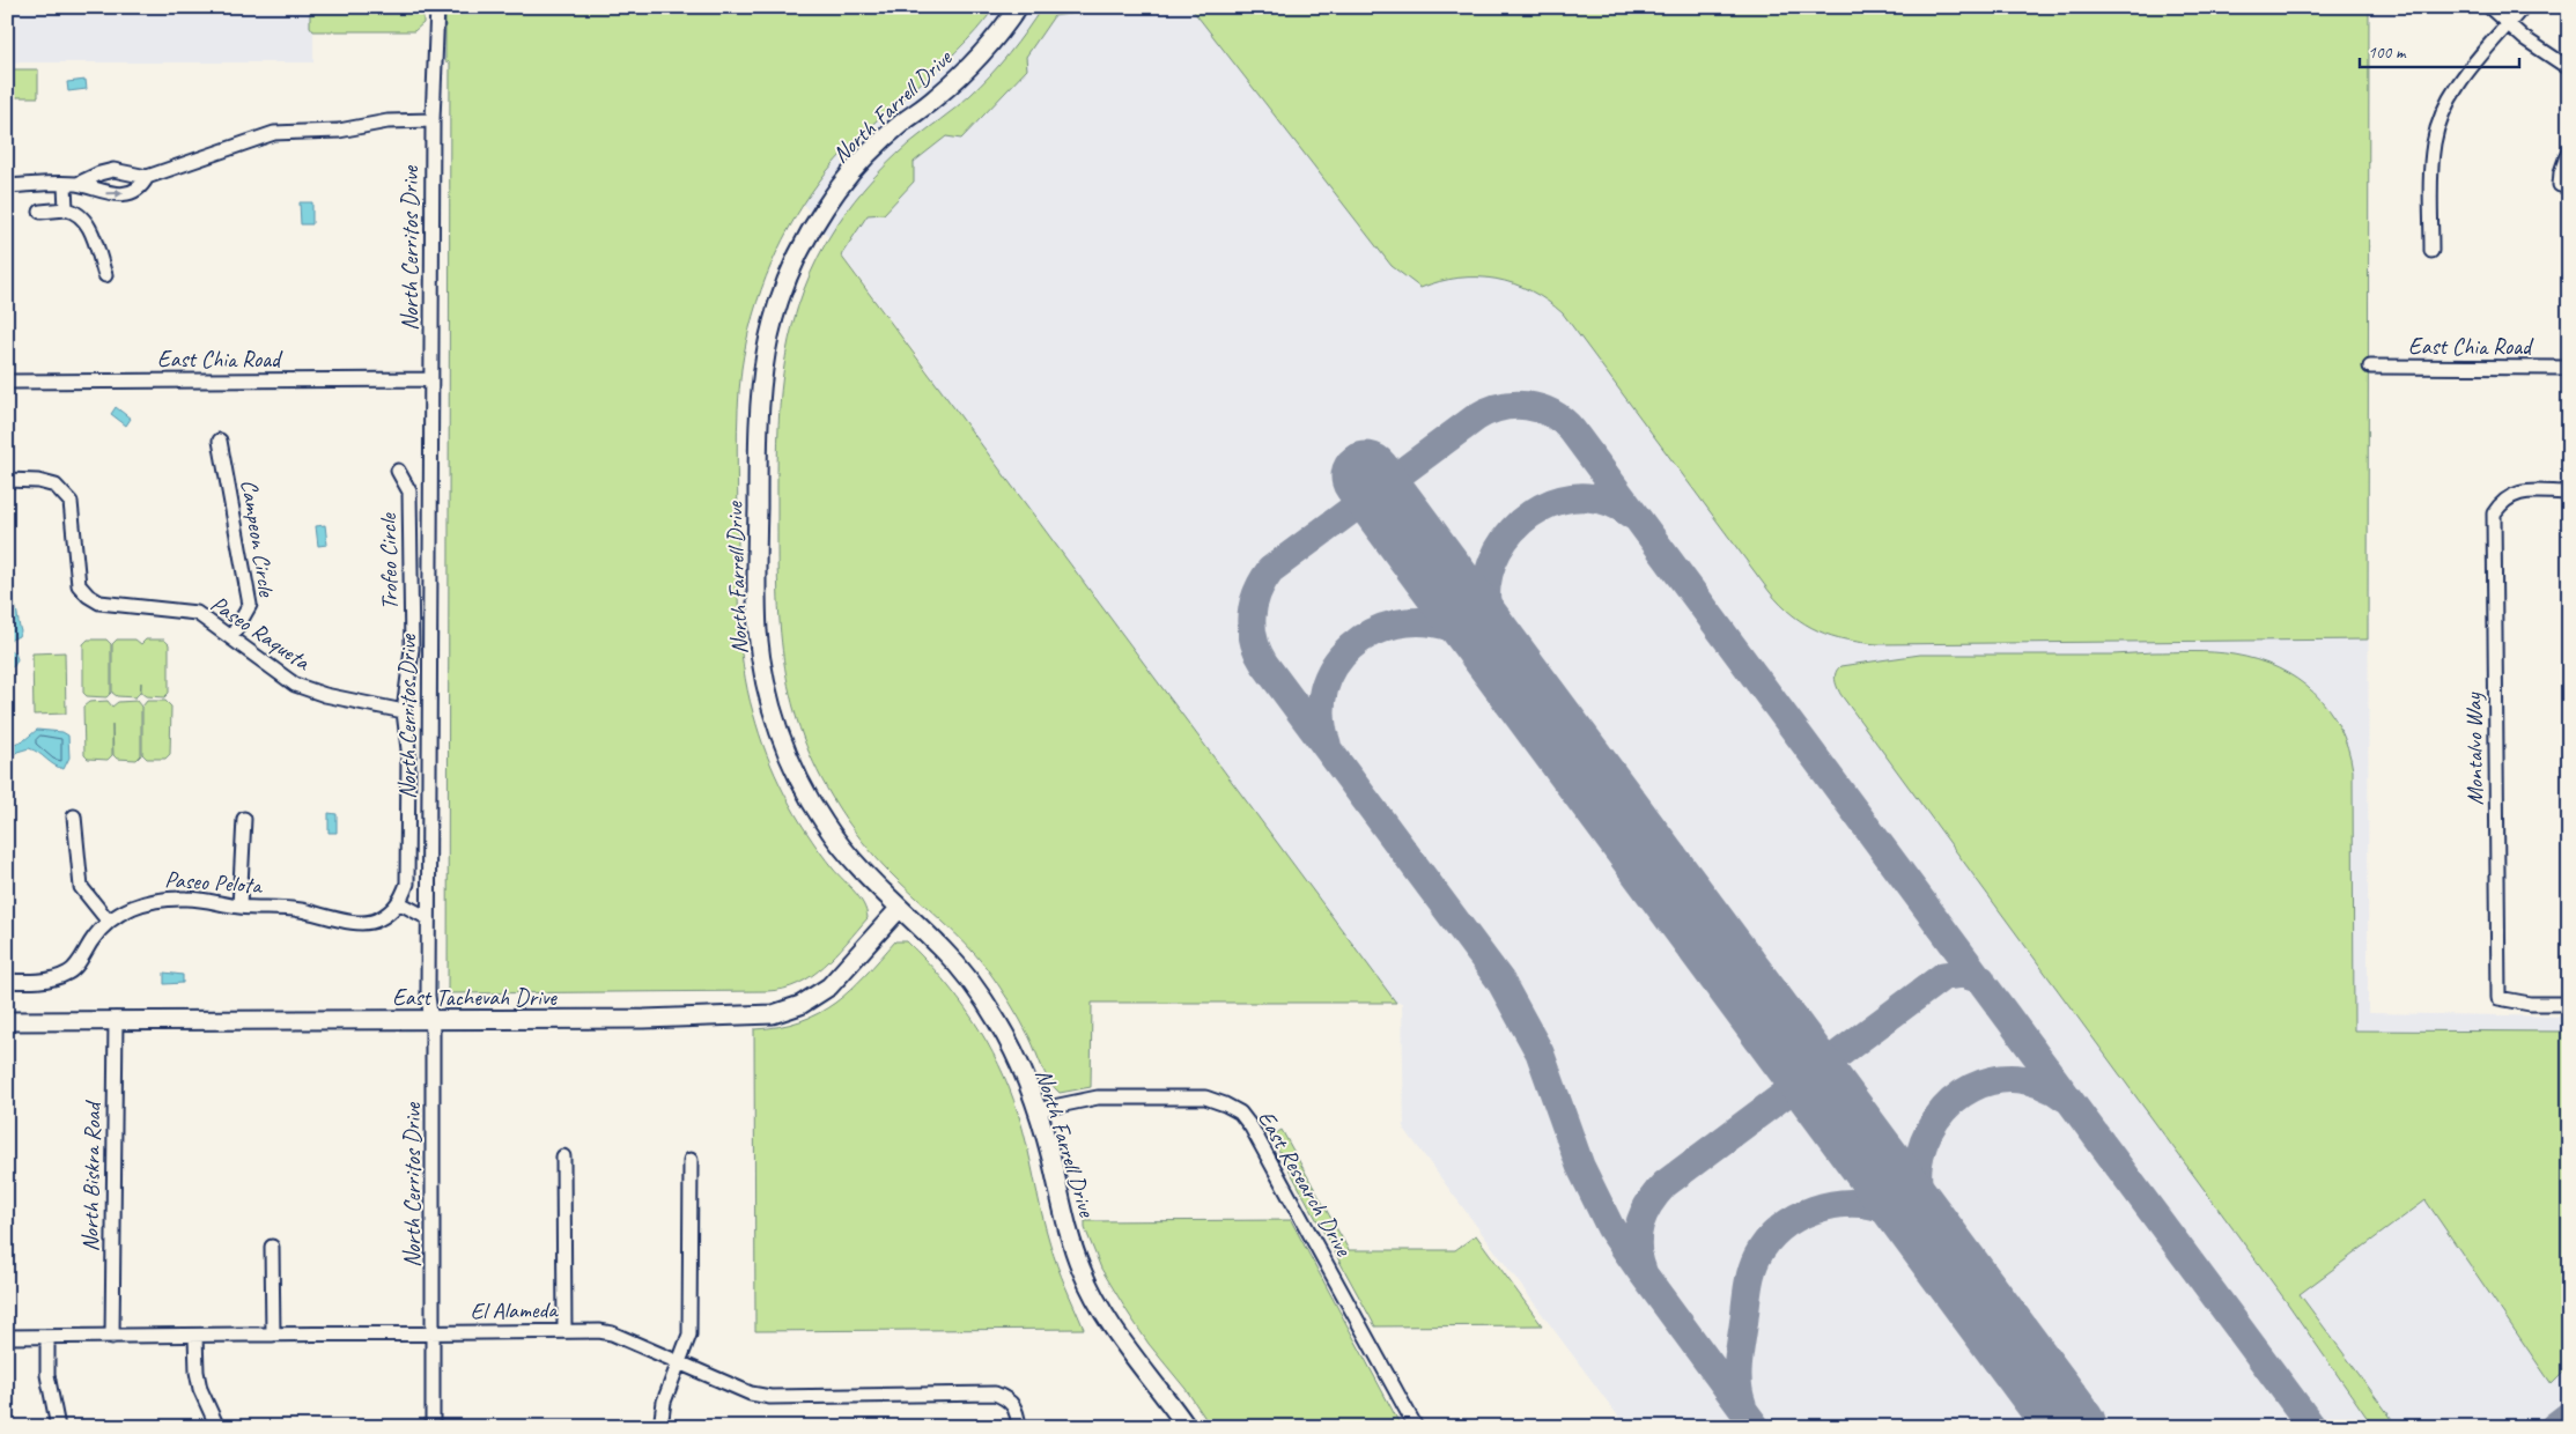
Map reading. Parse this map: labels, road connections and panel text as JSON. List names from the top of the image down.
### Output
{
  "streets": {
    "street": [
      "North Farrell Drive",
      "North Cerritos Drive",
      "East Chia Road",
      "Campeon Circle",
      "Trofeo Circle",
      "Paseo Raqueta",
      "Montalvo Way",
      "Paseo Pelota",
      "East Tachevah Drive",
      "North Biskra Road",
      "East Research Drive",
      "El Alameda"
    ]
  },
  "crossings": [
    ["North Farrell Drive", "East Tachevah Drive"],
    ["North Farrell Drive", "East Research Drive"],
    ["North Cerritos Drive", "East Chia Road"],
    ["North Cerritos Drive", "East Tachevah Drive"],
    ["North Cerritos Drive", "El Alameda"],
    ["Campeon Circle", "Paseo Raqueta"],
    ["Trofeo Circle", "Paseo Raqueta"],
    ["Trofeo Circle", "Paseo Pelota"],
    ["East Tachevah Drive", "North Biskra Road"],
    ["North Biskra Road", "El Alameda"]
  ],
  "scale_bar": "100 m"
}
